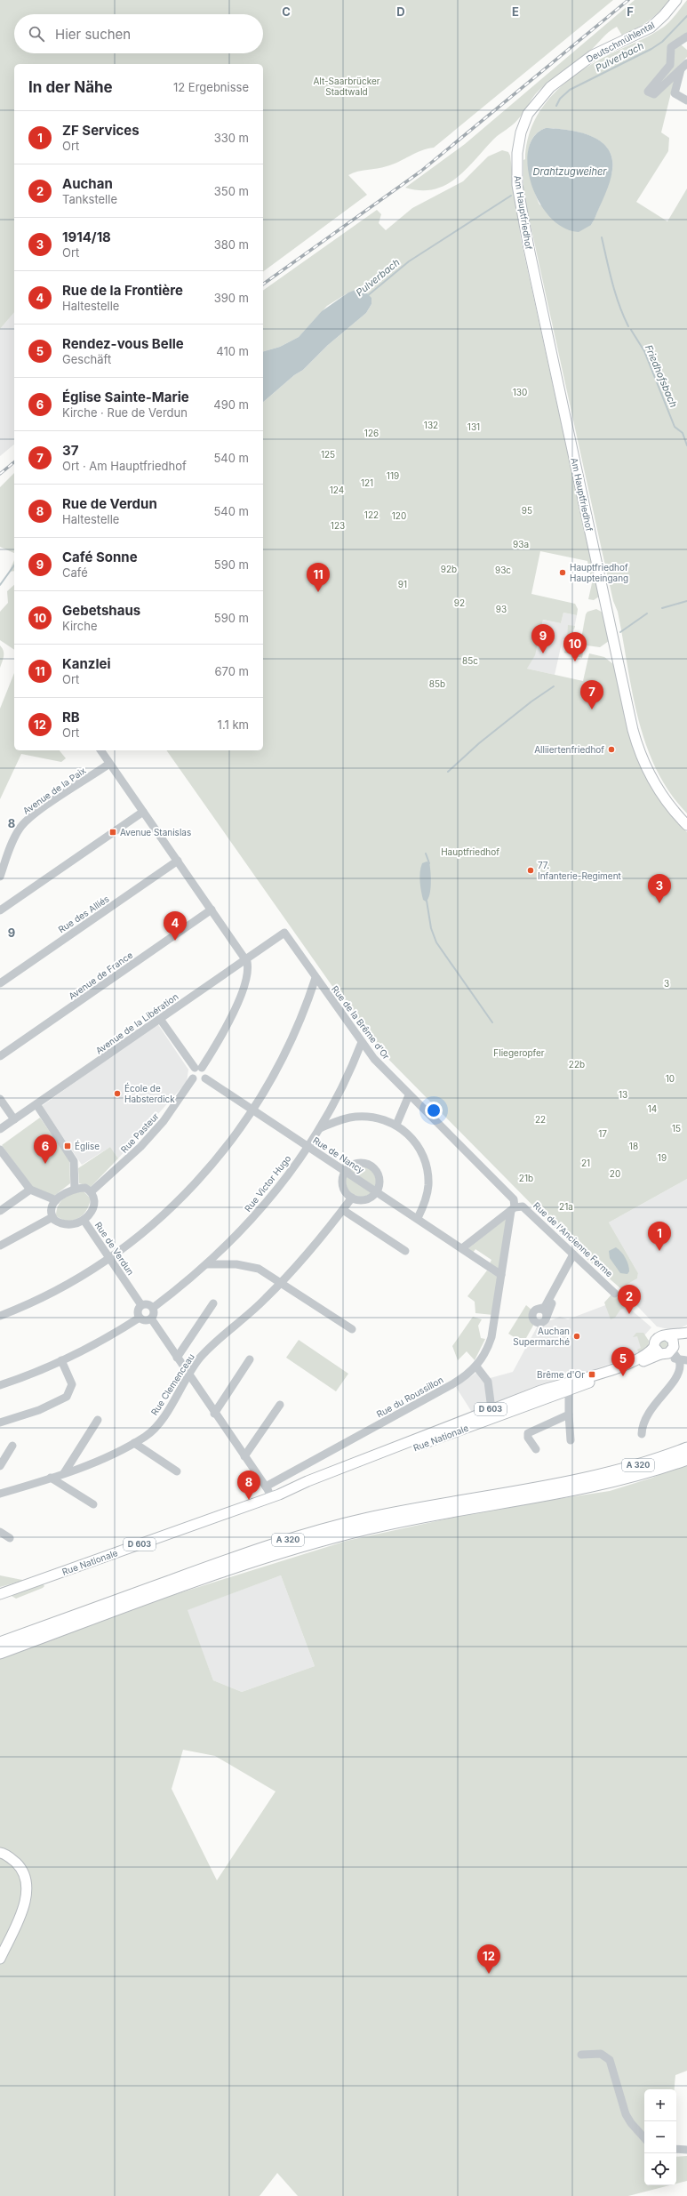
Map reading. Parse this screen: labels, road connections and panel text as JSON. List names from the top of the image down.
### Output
{
  "streets": {
    "highway": ["A 320"],
    "main road": [
      "Deutschmühlental",
      "Am Hauptfriedhof",
      "D 603",
      "Rue Nationale"
    ],
    "street": [
      "Avenue de la Paix",
      "Rue des Alliés",
      "Avenue de France",
      "Rue de la Brême d'Or",
      "Avenue de la Libération",
      "Rue Pasteur",
      "Rue de Nancy",
      "Rue Victor Hugo",
      "Rue de l'Ancienne Ferme",
      "Rue de Verdun",
      "Rue Clemenceau",
      "Rue du Roussillon"
    ]
  },
  "crossings": [
    ["Deutschmühlental", "Am Hauptfriedhof"],
    ["Rue de la Brême d'Or", "Avenue de la Libération"],
    ["Rue de la Brême d'Or", "Rue Victor Hugo"],
    ["Rue de la Brême d'Or", "Rue de l'Ancienne Ferme"],
    ["Rue de la Brême d'Or", "Rue du Roussillon"],
    ["Rue Pasteur", "Rue de Nancy"],
    ["Rue Pasteur", "Rue de Verdun"],
    ["Rue de Nancy", "Rue Victor Hugo"],
    ["Rue Victor Hugo", "Rue de Verdun"],
    ["Rue de l'Ancienne Ferme", "Rue du Roussillon"],
    ["D 603", "Rue Nationale"]
  ],
  "water": ["Pulverbach", "Drahtzugweiher", "Friedhofsbach"],
  "parks": [
    "Alt-Saarbrücker Stadtwald",
    "130",
    "132",
    "131",
    "126",
    "125",
    "119",
    "121",
    "124",
    "95",
    "122",
    "120",
    "123",
    "93a",
    "92b",
    "93c",
    "91",
    "92",
    "93",
    "85c",
    "85b",
    "Hauptfriedhof",
    "3",
    "Fliegeropfer",
    "22b",
    "10",
    "13",
    "14",
    "22",
    "15",
    "17",
    "18",
    "19",
    "21",
    "20",
    "21b",
    "21a"
  ],
  "places": {
    "other": [
      "Hauptfriedhof Haupteingang",
      "Alliiertenfriedhof",
      "77. Infanterie-Regiment",
      "École de Habsterdick",
      "Auchan Supermarché"
    ],
    "transit": ["Avenue Stanislas", "Église", "Brême d'Or"]
  },
  "page": {
    "search": "Hier suchen",
    "heading": ["In der Nähe", "12 Ergebnisse"],
    "list": [
      {
        "mark": "1",
        "name": "ZF Services",
        "note": "Ort",
        "value": "330 m"
      },
      {
        "mark": "2",
        "name": "Auchan",
        "note": "Tankstelle",
        "value": "350 m"
      },
      {
        "mark": "3",
        "name": "1914/18",
        "note": "Ort",
        "value": "380 m"
      },
      {
        "mark": "4",
        "name": "Rue de la Frontière",
        "note": "Haltestelle",
        "value": "390 m"
      },
      {
        "mark": "5",
        "name": "Rendez-vous Belle",
        "note": "Geschäft",
        "value": "410 m"
      },
      {
        "mark": "6",
        "name": "Église Sainte-Marie",
        "note": "Kirche · Rue de Verdun",
        "value": "490 m"
      },
      {
        "mark": "7",
        "name": "37",
        "note": "Ort · Am Hauptfriedhof",
        "value": "540 m"
      },
      {
        "mark": "8",
        "name": "Rue de Verdun",
        "note": "Haltestelle",
        "value": "540 m"
      },
      {
        "mark": "9",
        "name": "Café Sonne",
        "note": "Café",
        "value": "590 m"
      },
      {
        "mark": "10",
        "name": "Gebetshaus",
        "note": "Kirche",
        "value": "590 m"
      },
      {
        "mark": "11",
        "name": "Kanzlei",
        "note": "Ort",
        "value": "670 m"
      },
      {
        "mark": "12",
        "name": "RB",
        "note": "Ort",
        "value": "1.1 km"
      }
    ],
    "pins": [
      "11",
      "9",
      "10",
      "7",
      "3",
      "4",
      "6",
      "1",
      "2",
      "5",
      "8",
      "12"
    ],
    "map_buttons": ["+", "−"]
  },
  "grid": {
    "columns": [
      "C",
      "D",
      "E",
      "F"
    ],
    "rows": ["8", "9"]
  }
}
